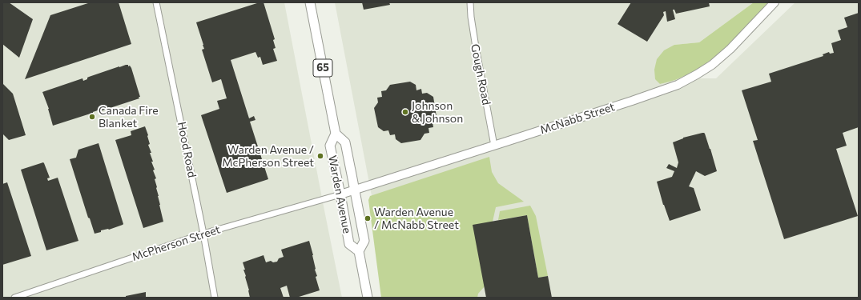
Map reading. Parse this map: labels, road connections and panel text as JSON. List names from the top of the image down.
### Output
{
  "streets": {
    "main road": ["65", "Warden Avenue"],
    "street": [
      "Gough Road",
      "McNabb Street",
      "Hood Road",
      "McPherson Street"
    ]
  },
  "crossings": [
    ["Gough Road", "McNabb Street"],
    ["McNabb Street", "Warden Avenue"],
    ["McNabb Street", "McPherson Street"],
    ["Hood Road", "McPherson Street"],
    ["Warden Avenue", "McPherson Street"]
  ],
  "places": [
    "Johnson & Johnson",
    "Canada Fire Blanket",
    "Warden Avenue / McPherson Street",
    "Warden Avenue / McNabb Street"
  ]
}
